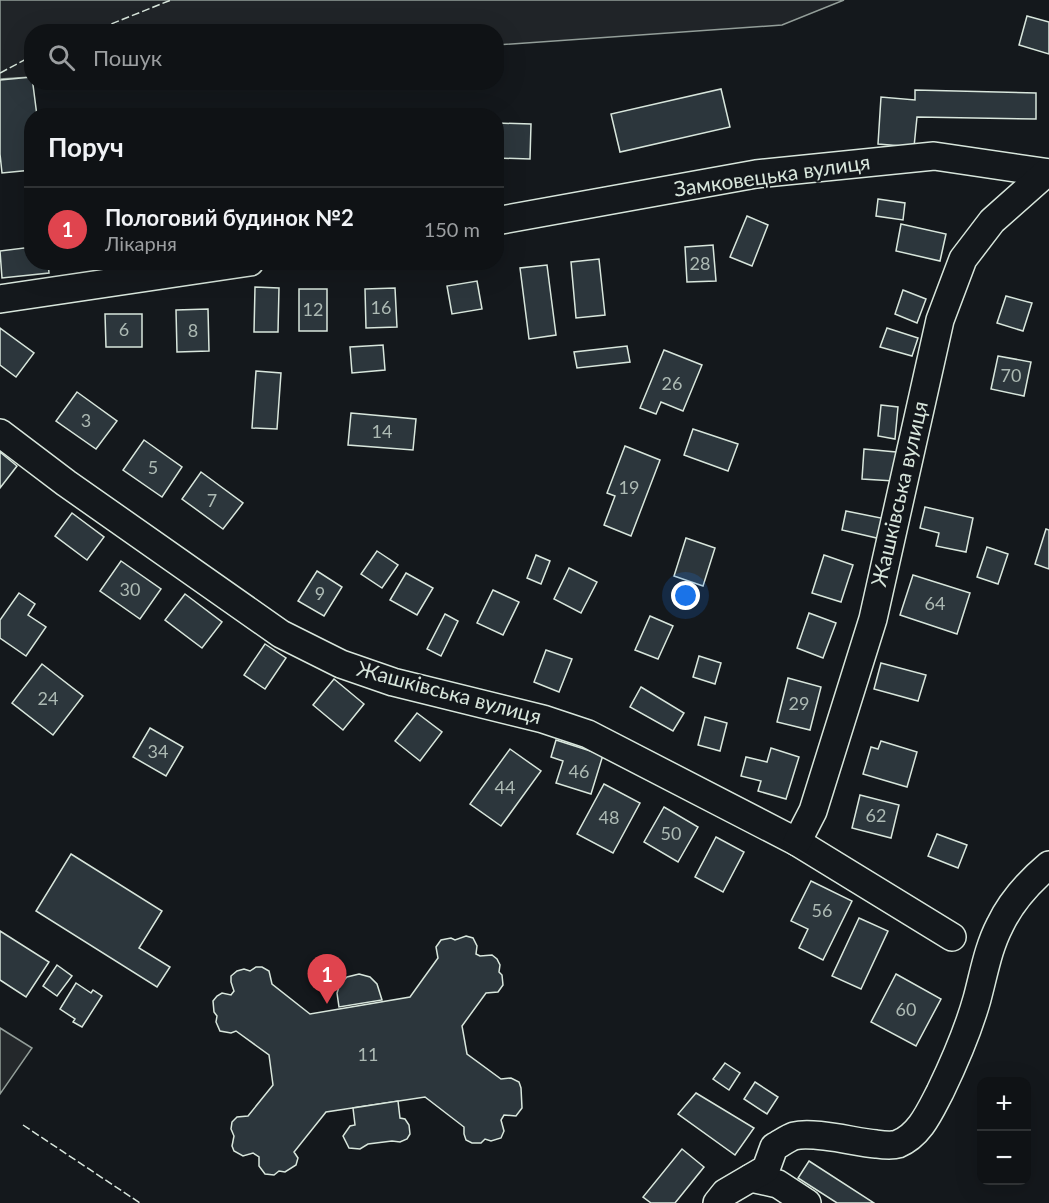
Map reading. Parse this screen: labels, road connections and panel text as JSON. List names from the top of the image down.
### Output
{
  "streets": {
    "street": ["Замковецька вулиця", "Жашківська вулиця"]
  },
  "crossings": [
    ["Замковецька вулиця", "Жашківська вулиця"]
  ],
  "house_numbers": [
    "28",
    "16",
    "12",
    "6",
    "8",
    "70",
    "26",
    "3",
    "14",
    "5",
    "19",
    "7",
    "30",
    "9",
    "64",
    "24",
    "29",
    "34",
    "46",
    "44",
    "62",
    "48",
    "50",
    "56",
    "60",
    "11"
  ],
  "page": {
    "search": "Пошук",
    "heading": "Поруч",
    "list": [
      {
        "mark": "1",
        "name": "Пологовий будинок №2",
        "note": "Лікарня",
        "value": "150 m"
      }
    ],
    "pins": "1",
    "map_buttons": ["+", "−"]
  }
}
